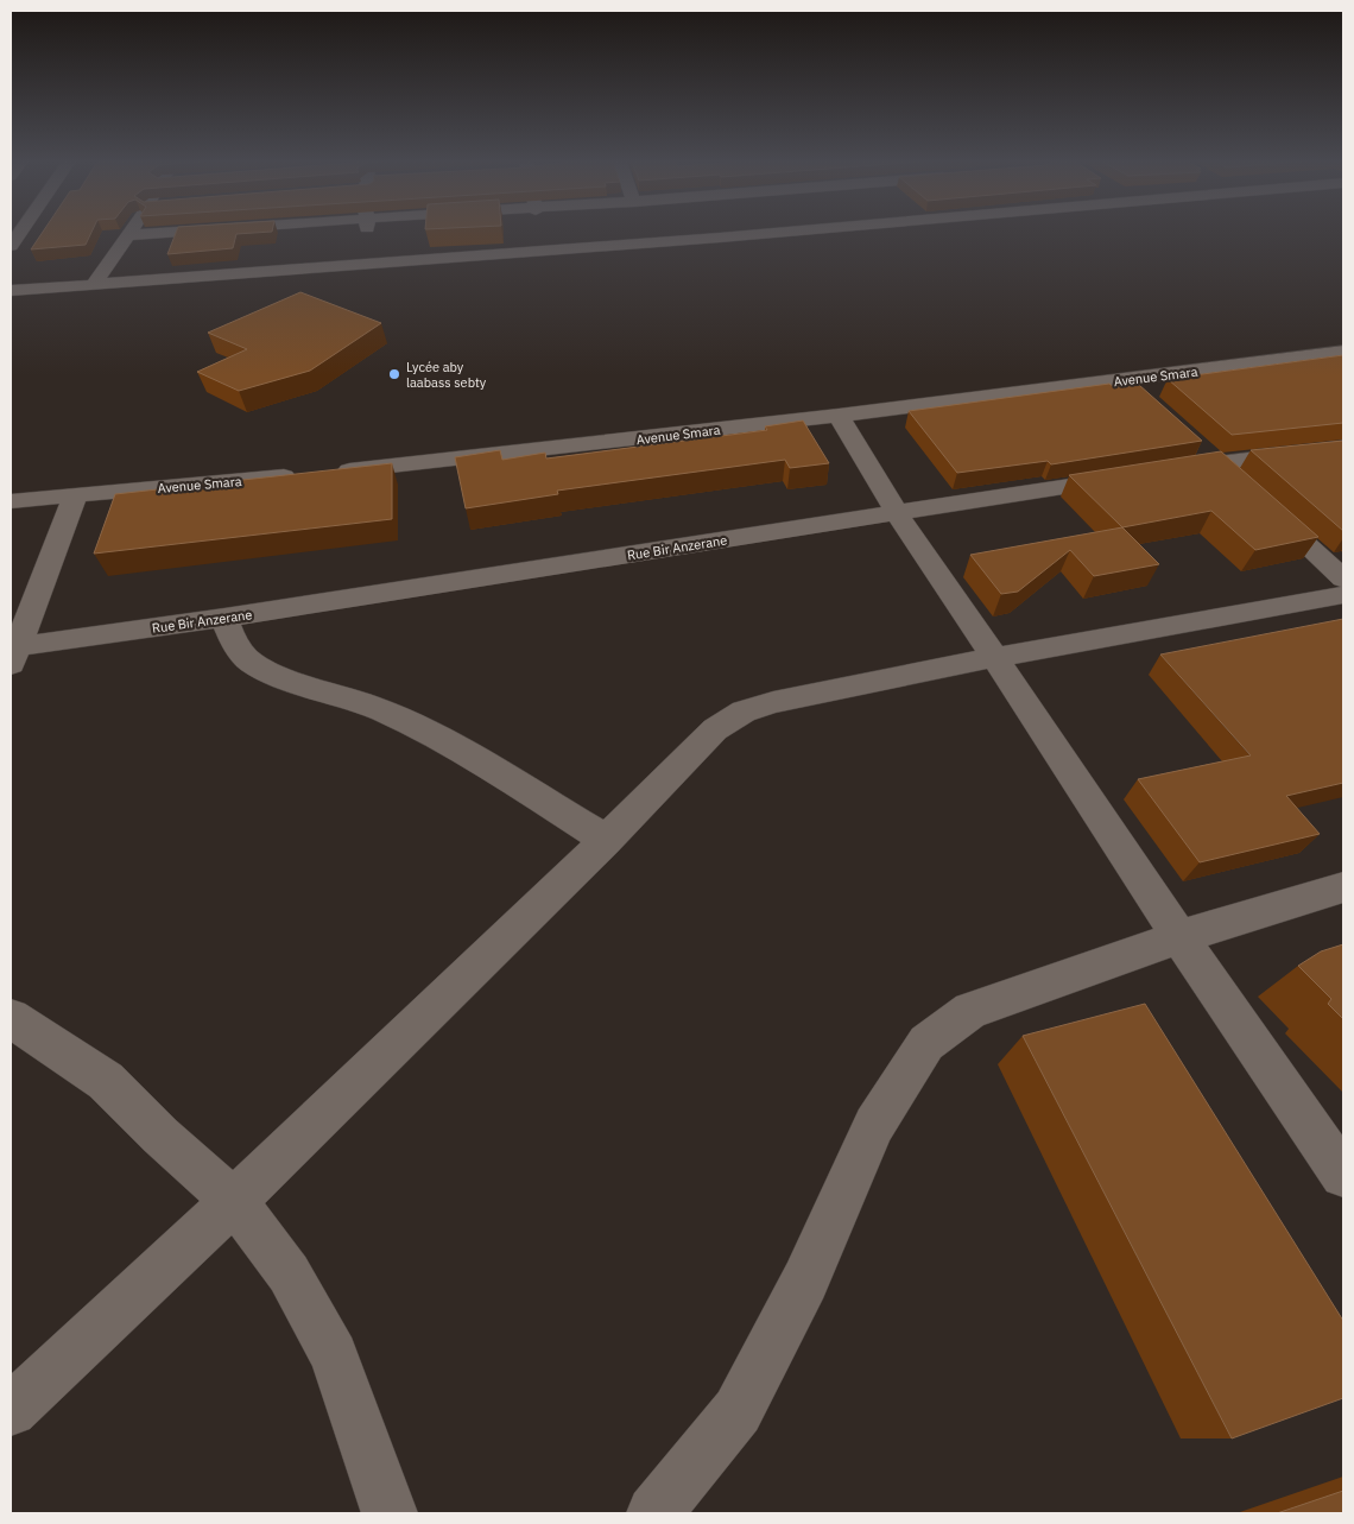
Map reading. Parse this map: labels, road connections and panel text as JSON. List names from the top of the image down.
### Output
{
  "streets": {
    "street": ["Avenue Smara", "Rue Bir Anzerane"]
  },
  "places": ["Lycée aby laabass sebty"]
}
